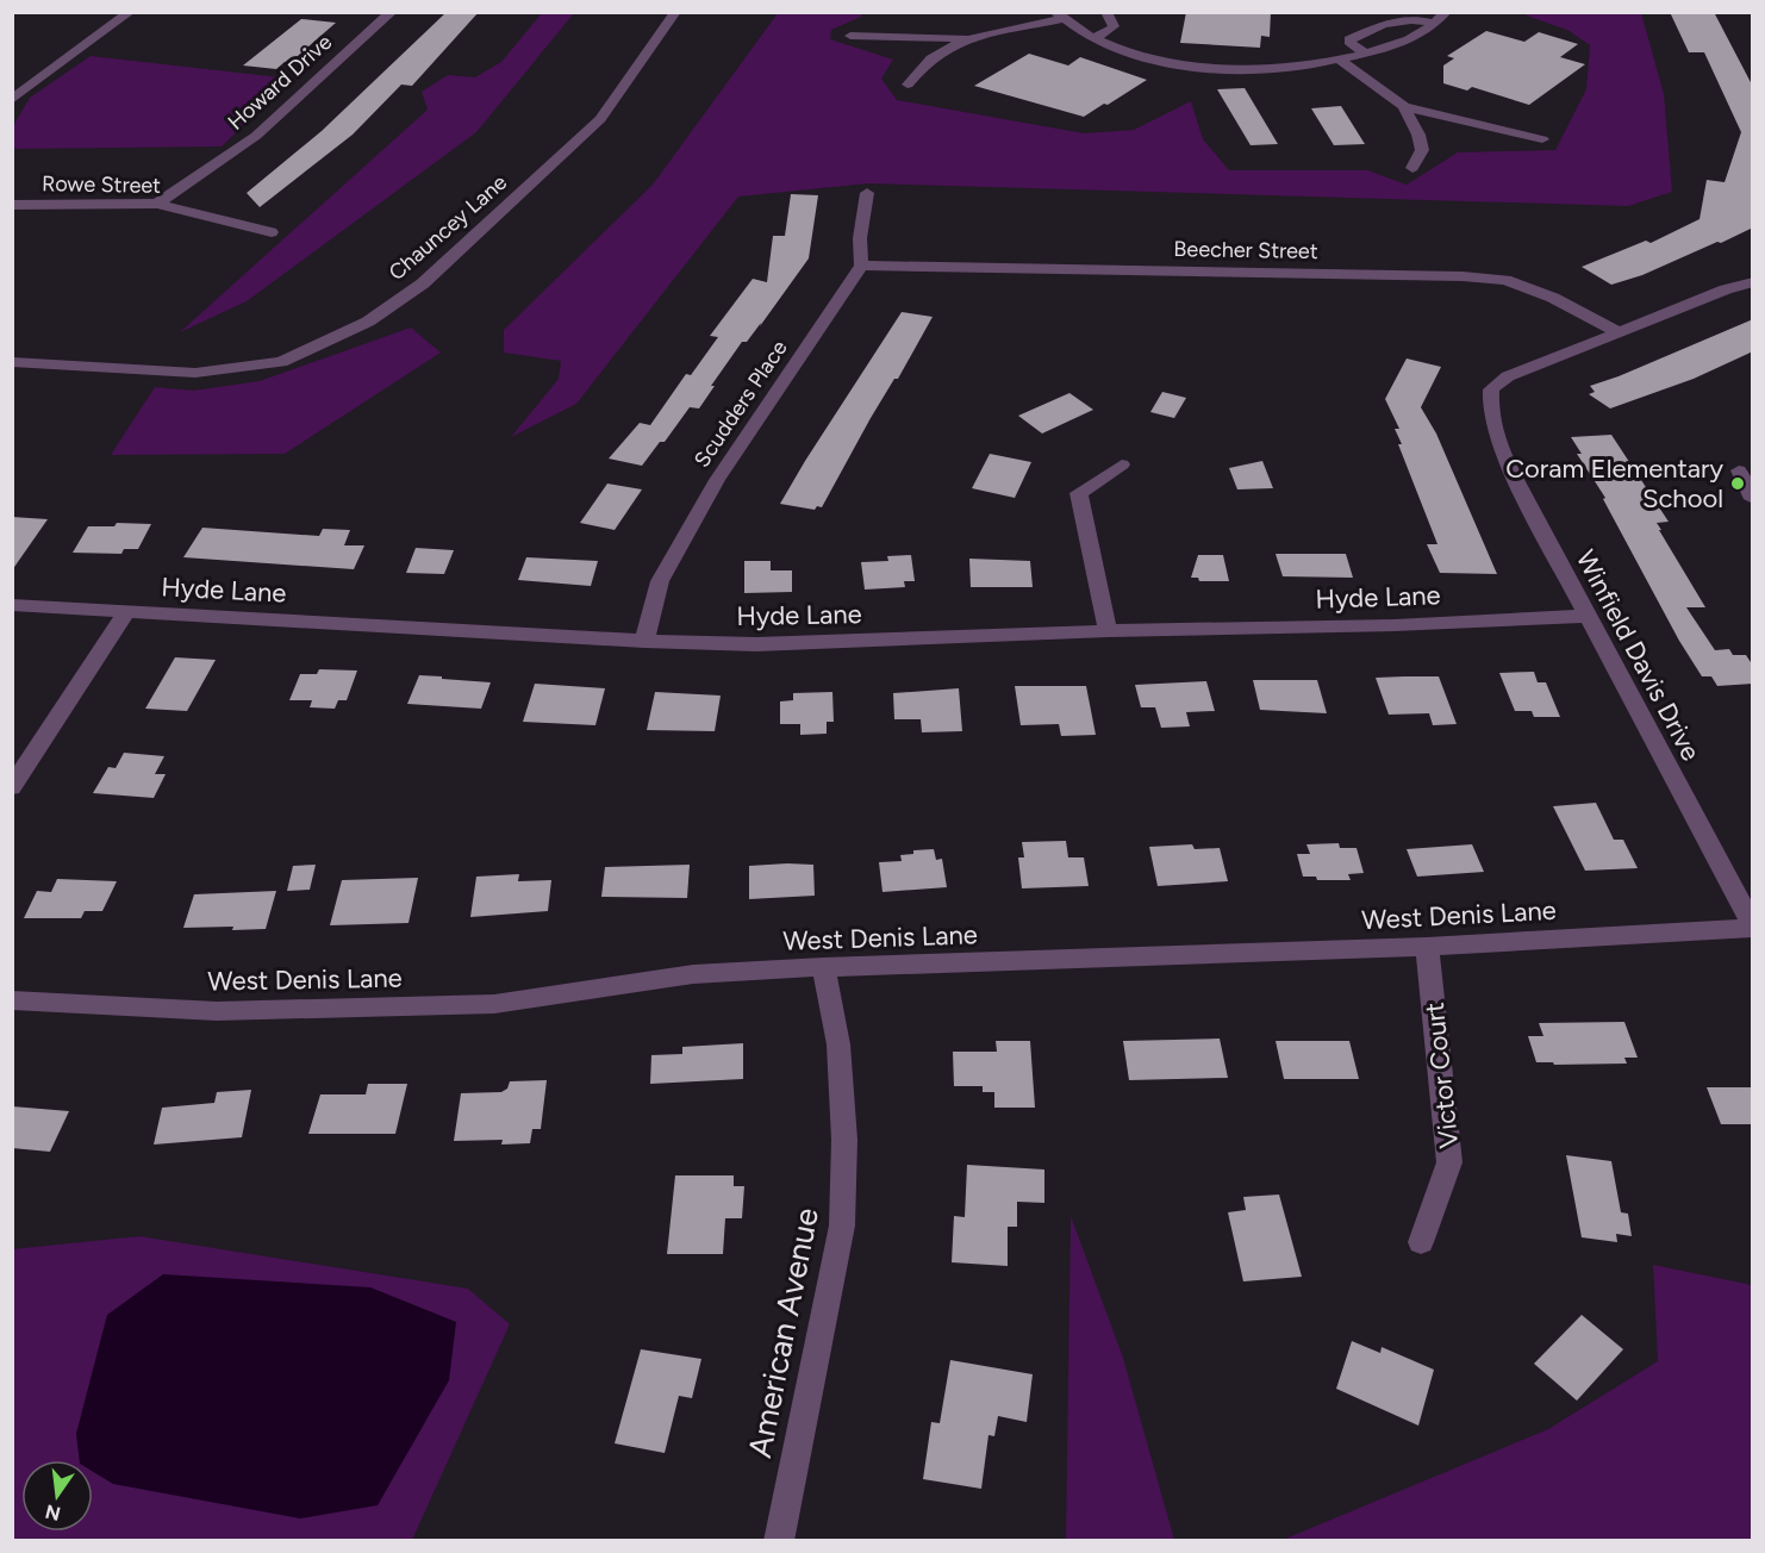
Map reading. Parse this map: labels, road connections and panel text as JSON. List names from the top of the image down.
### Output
{
  "streets": {
    "street": [
      "Howard Drive",
      "Rowe Street",
      "Chauncey Lane",
      "Beecher Street",
      "Scudders Place",
      "Hyde Lane",
      "Winfield Davis Drive",
      "West Denis Lane",
      "Victor Court",
      "American Avenue"
    ]
  },
  "crossings": [
    ["Howard Drive", "Rowe Street"],
    ["Beecher Street", "Scudders Place"],
    ["Beecher Street", "Winfield Davis Drive"],
    ["Scudders Place", "Hyde Lane"],
    ["Hyde Lane", "Winfield Davis Drive"],
    ["Winfield Davis Drive", "West Denis Lane"],
    ["West Denis Lane", "Victor Court"],
    ["West Denis Lane", "American Avenue"]
  ],
  "places": ["Coram Elementary School"],
  "north": "bottom"
}
